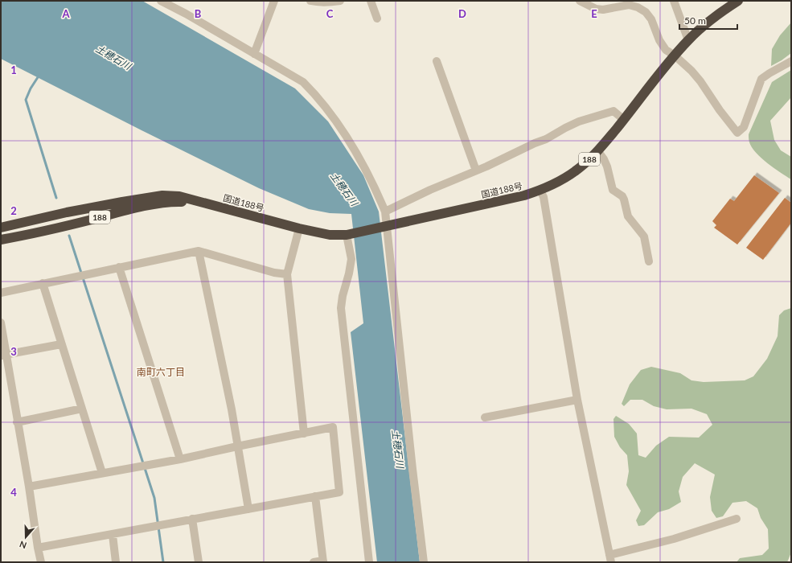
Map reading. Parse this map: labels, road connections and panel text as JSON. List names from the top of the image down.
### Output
{
  "streets": {
    "highway": ["188", "国道188号"]
  },
  "districts": ["南町六丁目"],
  "water": ["土穂石川"],
  "scale_bar": "50 m",
  "north": "bottom",
  "grid": {
    "columns": [
      "A",
      "B",
      "C",
      "D",
      "E"
    ],
    "rows": [
      "1",
      "2",
      "3",
      "4"
    ]
  }
}
